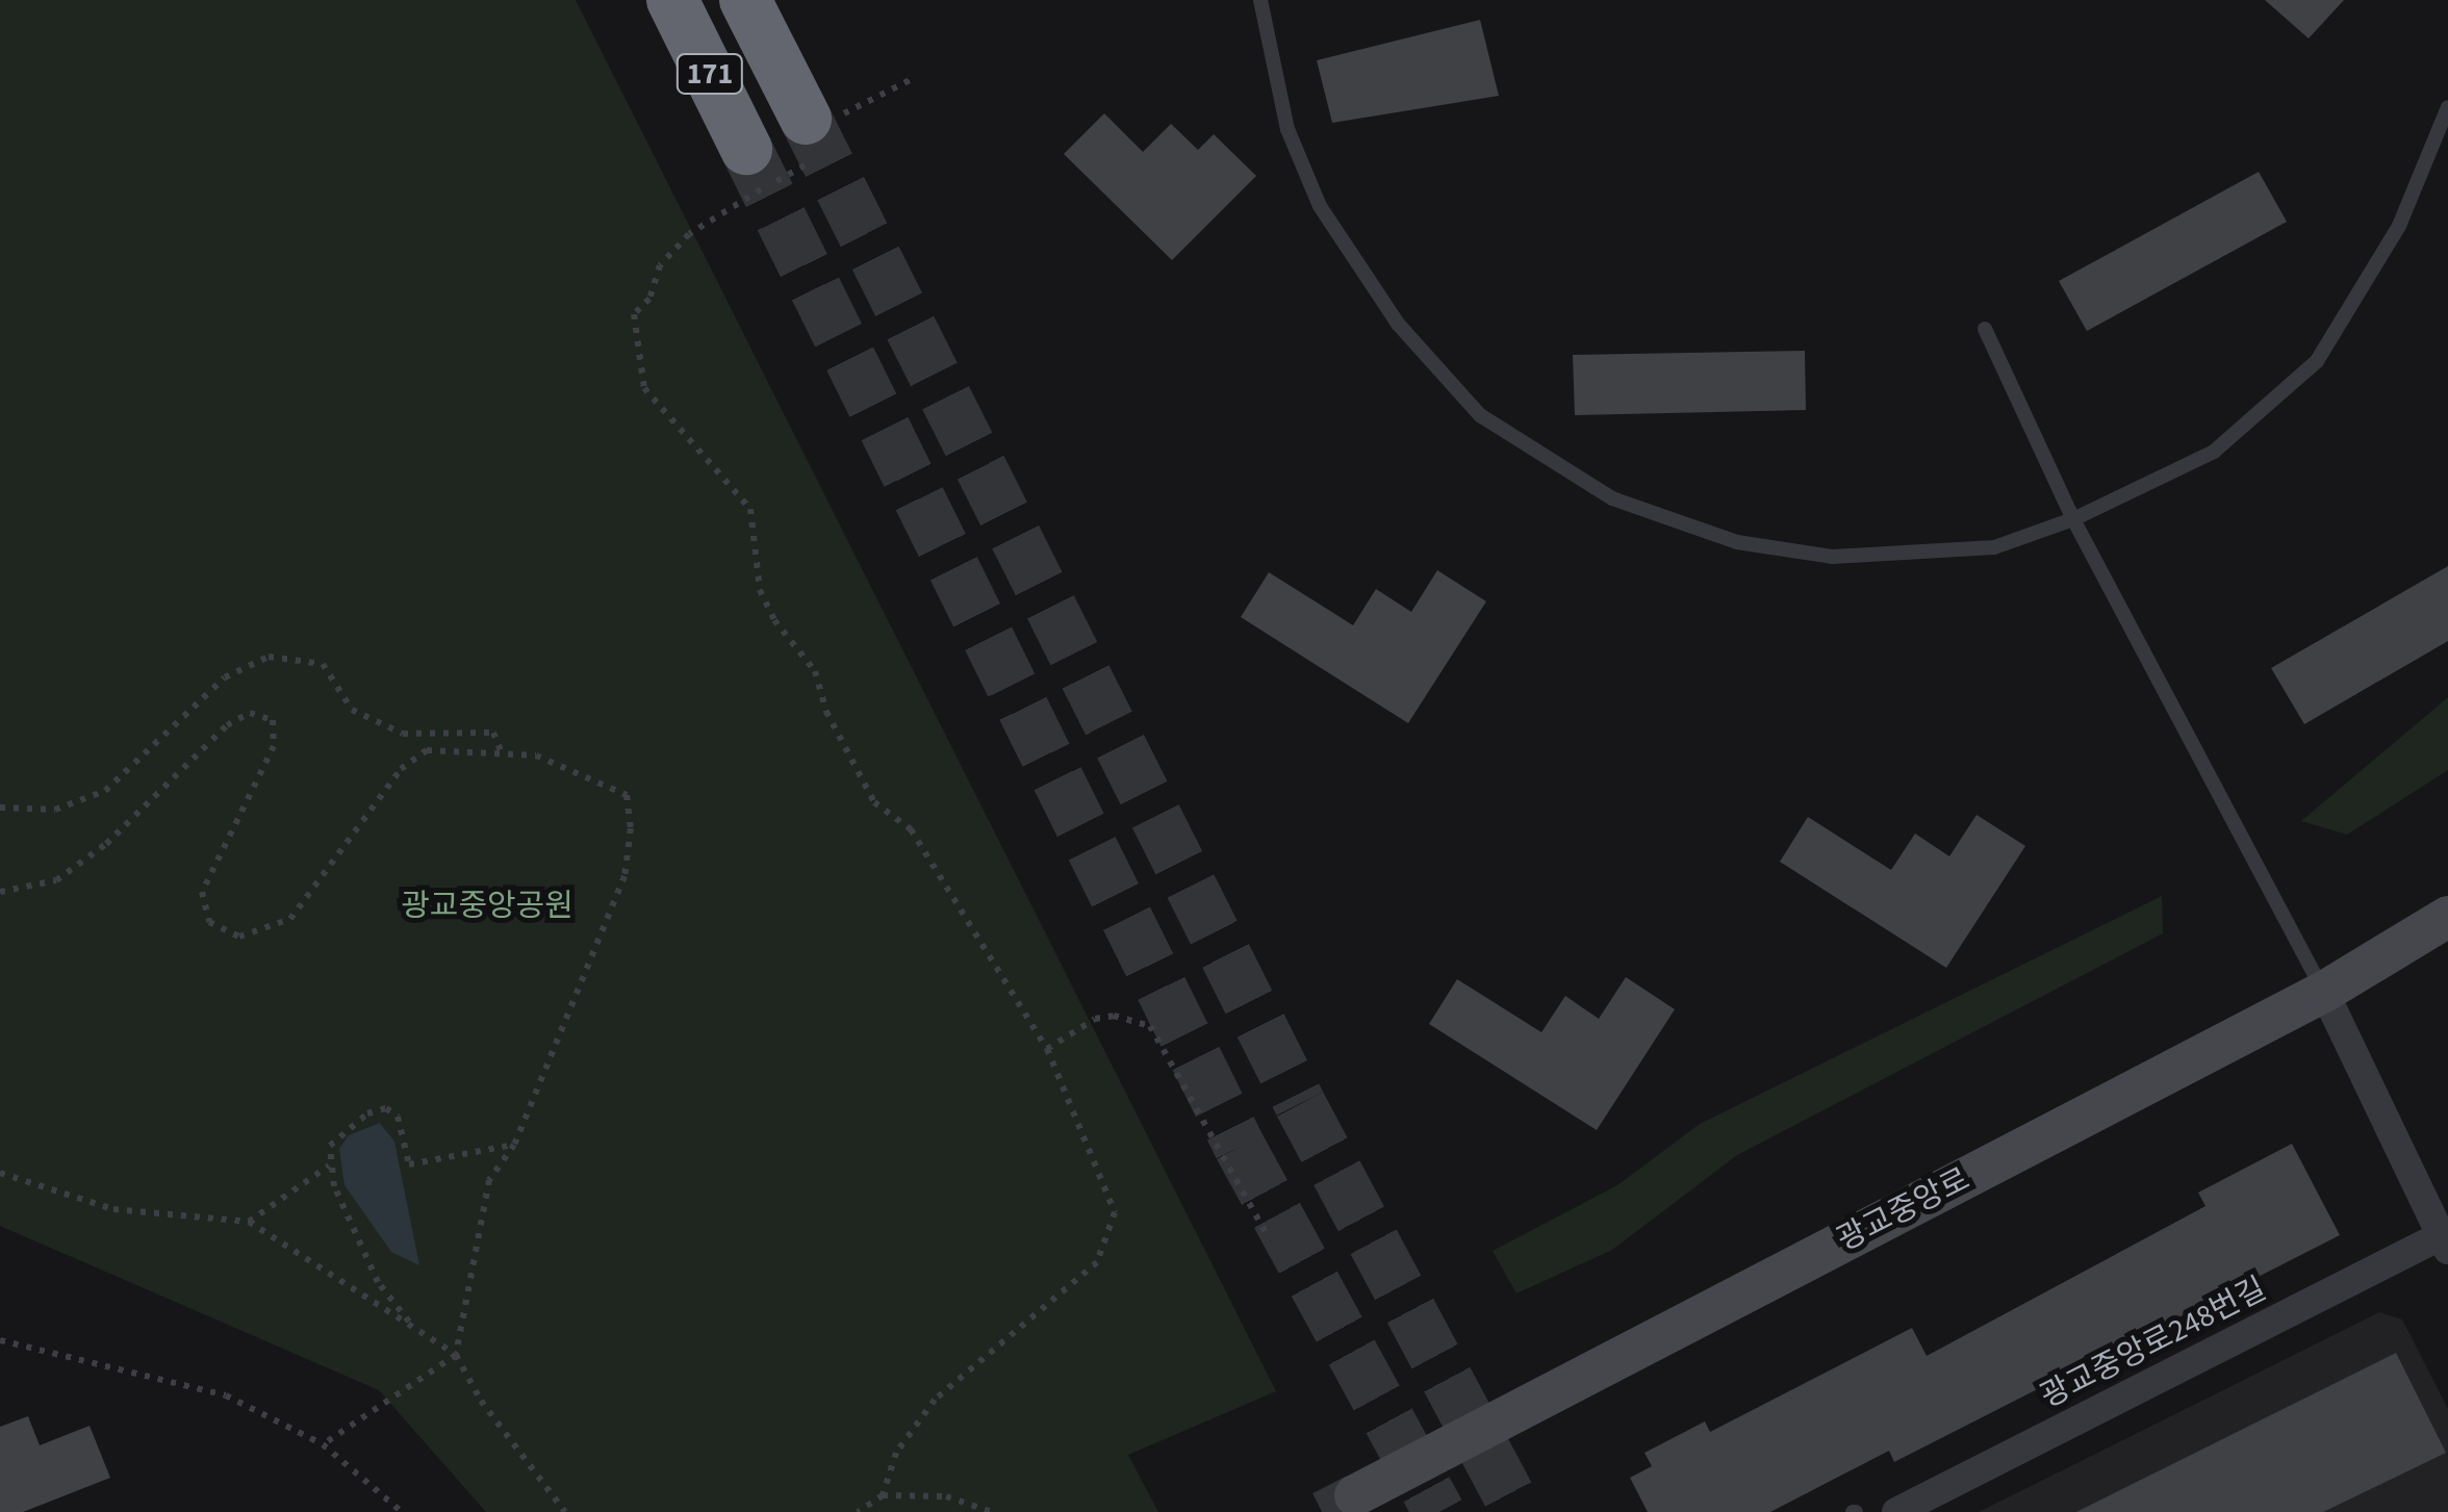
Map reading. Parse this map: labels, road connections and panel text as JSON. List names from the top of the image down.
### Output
{
  "streets": {
    "highway": ["171"],
    "main road": ["광교중앙로"],
    "street": ["광교중앙로248번길"]
  },
  "crossings": [
    ["광교중앙로", "광교중앙로248번길"]
  ],
  "parks": ["광교중앙공원"]
}
